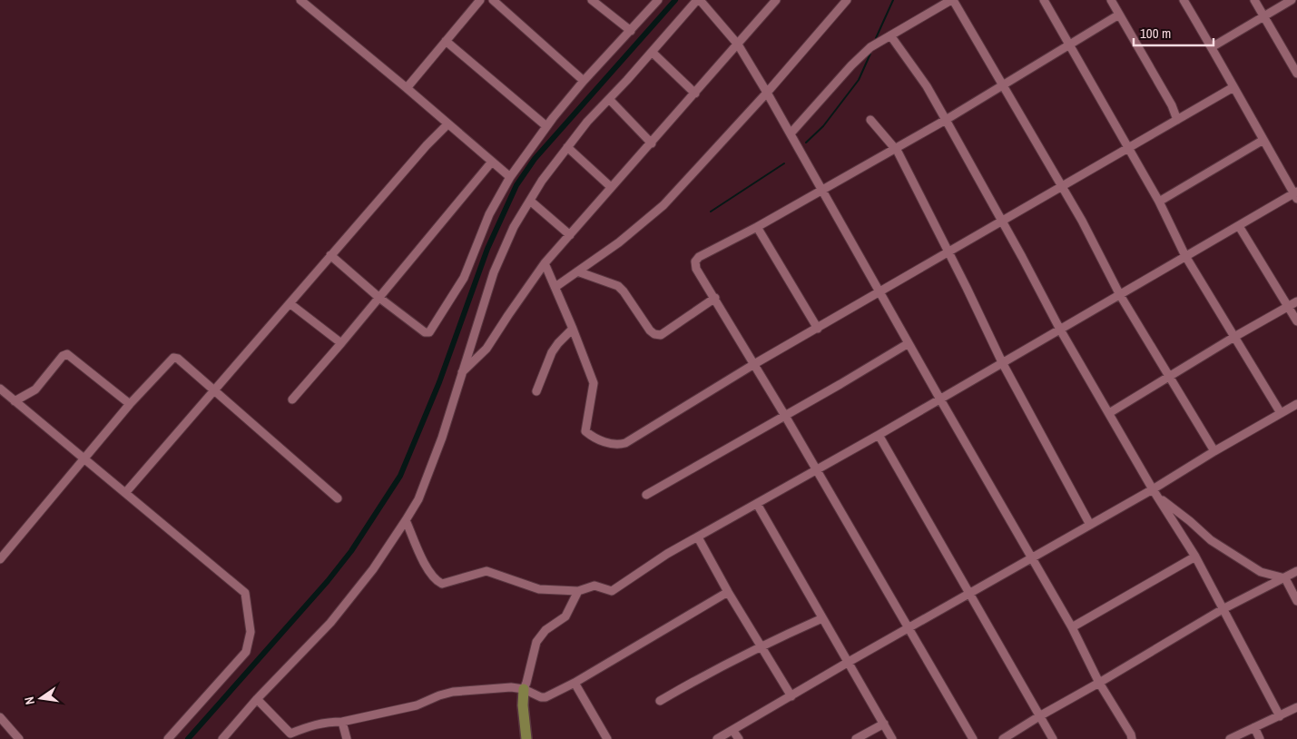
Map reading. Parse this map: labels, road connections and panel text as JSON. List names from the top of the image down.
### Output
{
  "scale_bar": "100 m",
  "north": "left"
}
